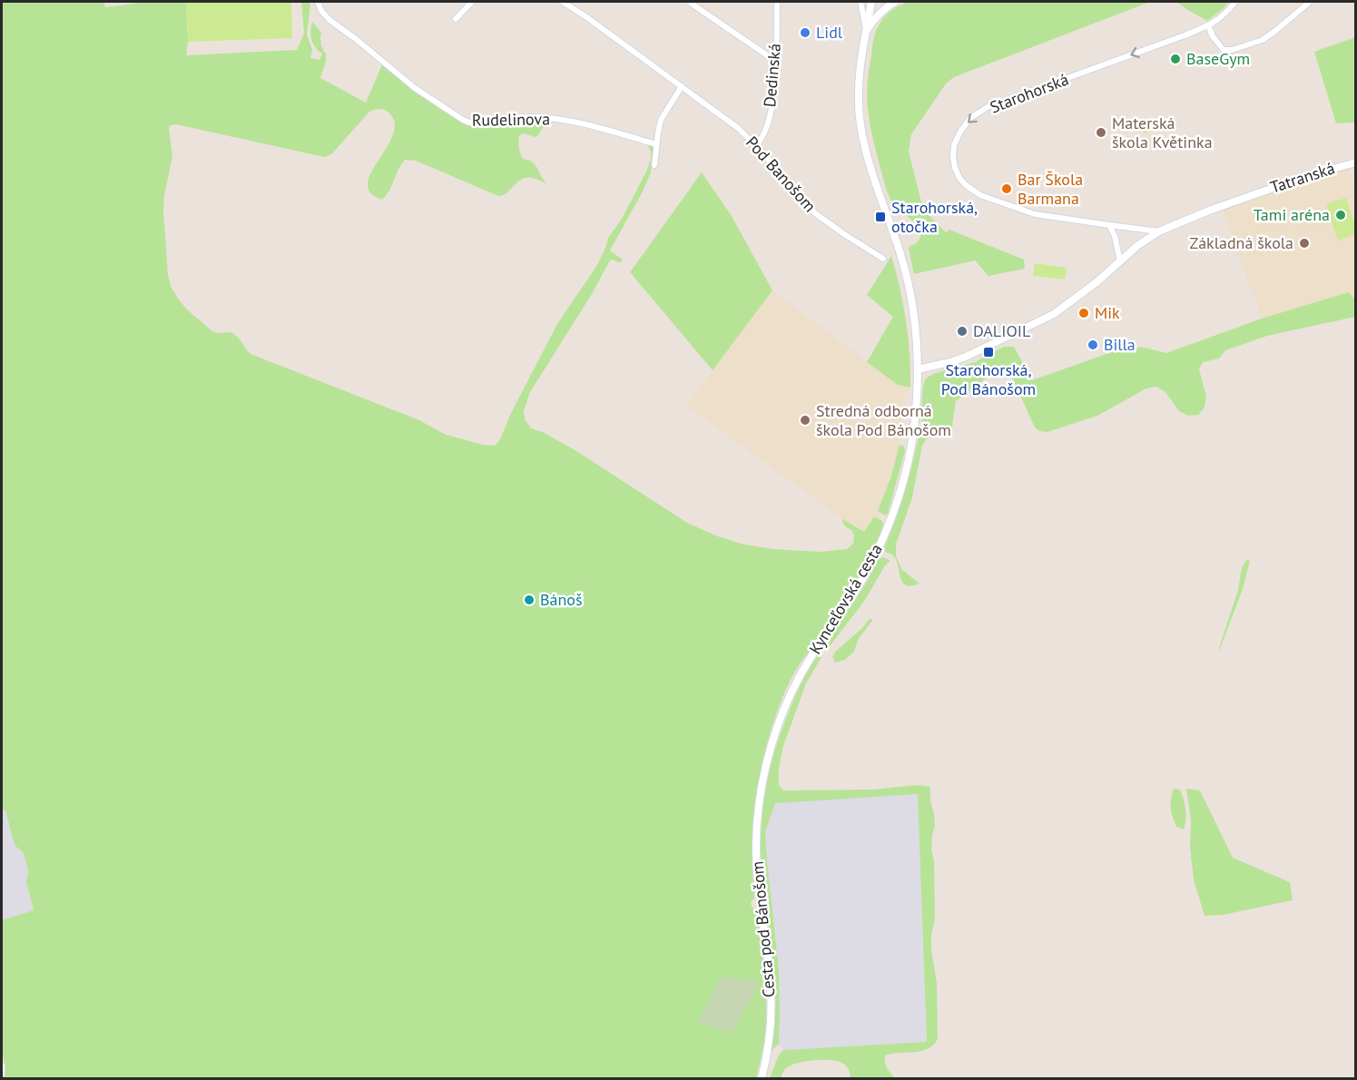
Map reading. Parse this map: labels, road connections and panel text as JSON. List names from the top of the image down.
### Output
{
  "streets": {
    "street": [
      "Dedinská",
      "Starohorská",
      "Rudelinova",
      "Pod Banošom",
      "Tatranská",
      "Kynceľovská cesta",
      "Cesta pod Bánošom"
    ]
  },
  "crossings": [
    ["Dedinská", "Pod Banošom"],
    ["Starohorská", "Tatranská"],
    ["Kynceľovská cesta", "Cesta pod Bánošom"]
  ],
  "places": {
    "other": [
      "Lidl",
      "BaseGym",
      "Materská škola Květinka",
      "Bar Škola Barmana",
      "Tami aréna",
      "Základná škola",
      "Mik",
      "DALIOIL",
      "Billa",
      "Stredná odborná škola Pod Bánošom",
      "Bánoš"
    ],
    "transit": ["Starohorská, otočka", "Starohorská, Pod Bánošom"]
  }
}
